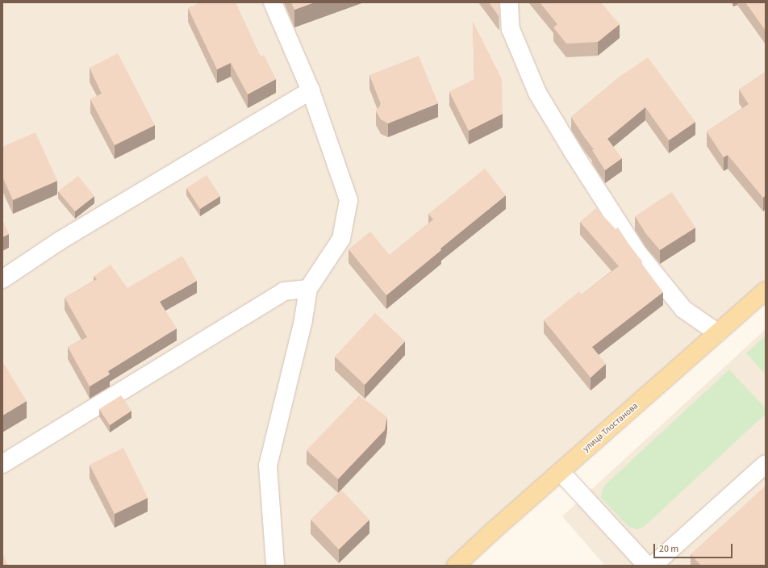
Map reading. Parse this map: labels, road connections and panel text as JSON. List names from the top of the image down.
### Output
{
  "streets": {
    "main road": ["улица Тлостанова"]
  },
  "scale_bar": "20 m"
}
